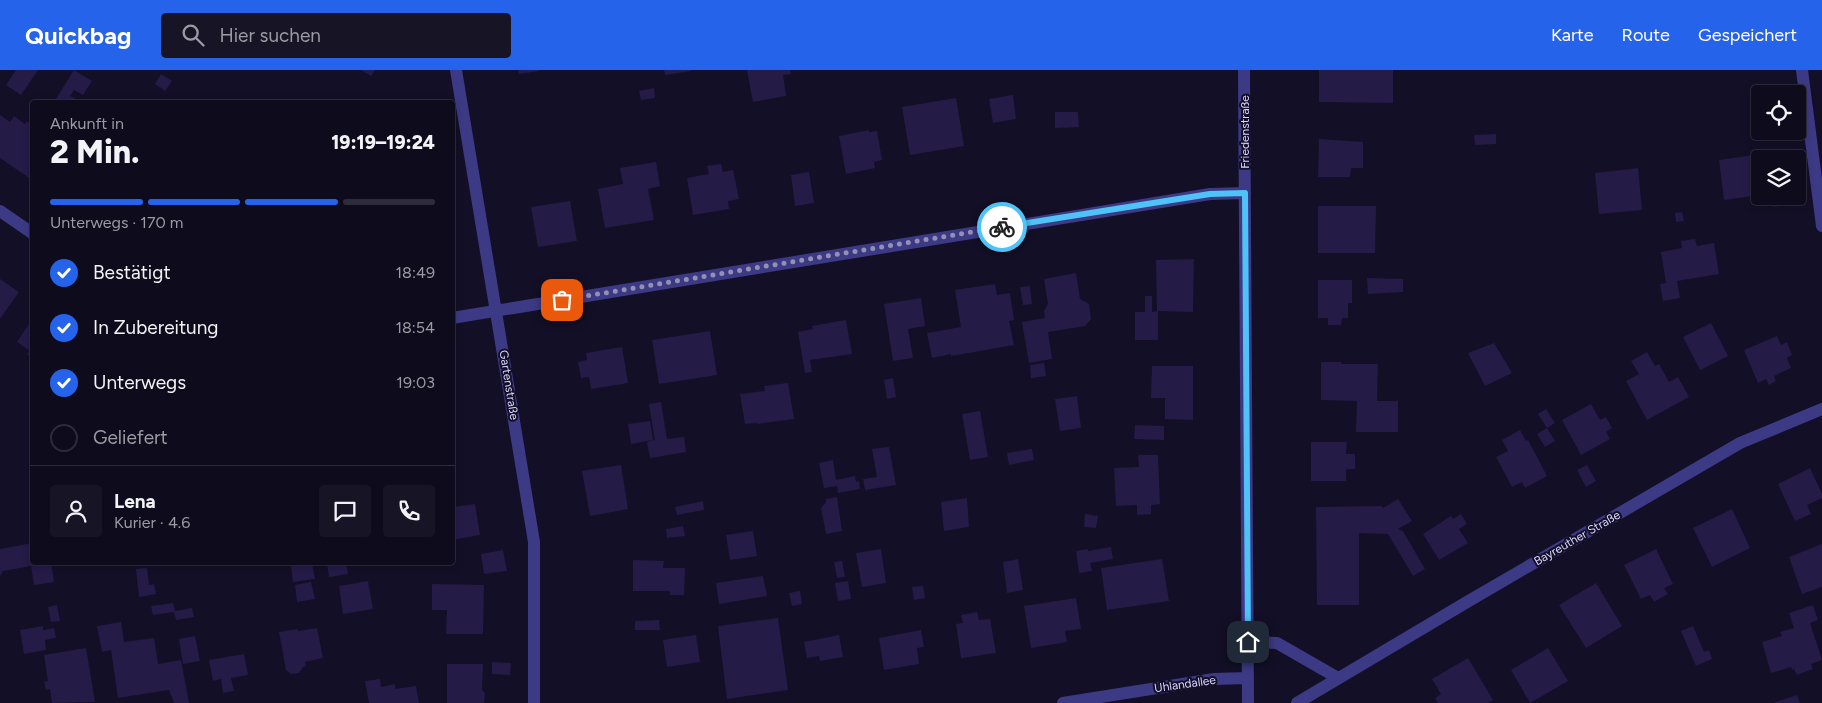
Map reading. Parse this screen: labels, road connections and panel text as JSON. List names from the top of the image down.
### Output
{
  "streets": {
    "street": [
      "Friedenstraße",
      "Gartenstraße",
      "Bayreuther Straße",
      "Uhlandallee"
    ]
  },
  "crossings": [
    ["Friedenstraße", "Uhlandallee"]
  ],
  "page": {
    "header": "Quickbag",
    "search": "Hier suchen",
    "nav": ["Karte", "Route", "Gespeichert"],
    "heading": ["2 Min.", "Ankunft in", "19:19–19:24"],
    "panel": ["Lena", "Kurier · 4.6"],
    "bar": "Unterwegs · 170 m",
    "list": [
      ["Bestätigt", "18:49"],
      ["In Zubereitung", "18:54"],
      ["Unterwegs", "19:03"],
      "Geliefert"
    ]
  }
}
